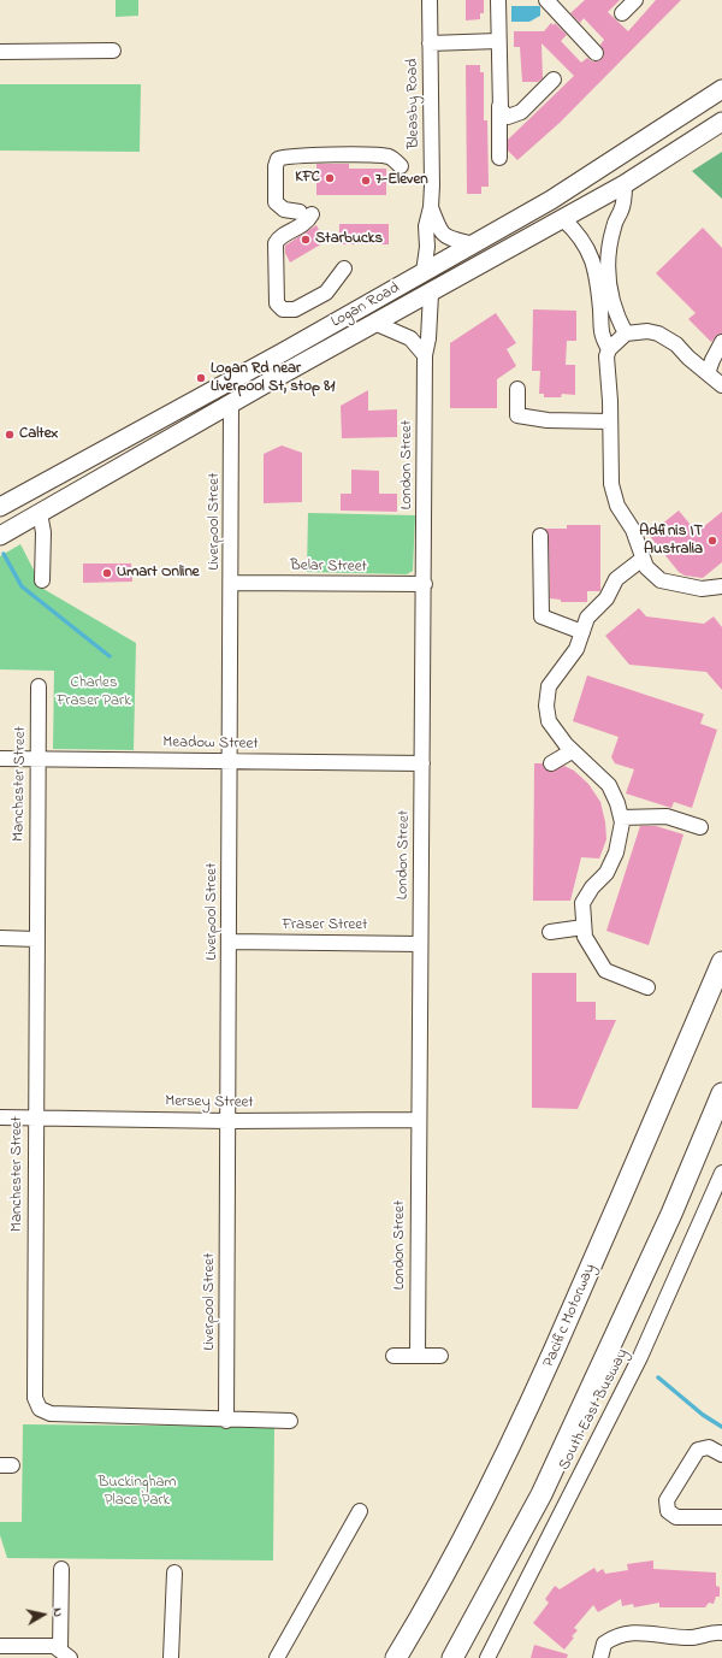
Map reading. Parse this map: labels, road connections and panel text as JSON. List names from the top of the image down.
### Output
{
  "streets": {
    "highway": ["Pacific Motorway"],
    "main road": ["Logan Road"],
    "street": [
      "Bleasby Road",
      "London Street",
      "Liverpool Street",
      "Belar Street",
      "Meadow Street",
      "Manchester Street",
      "Fraser Street",
      "Mersey Street",
      "South East Busway"
    ]
  },
  "crossings": [
    ["Bleasby Road", "Logan Road"],
    ["Logan Road", "London Street"],
    ["Logan Road", "Liverpool Street"],
    ["London Street", "Belar Street"],
    ["London Street", "Meadow Street"],
    ["London Street", "Fraser Street"],
    ["London Street", "Mersey Street"],
    ["Liverpool Street", "Belar Street"],
    ["Liverpool Street", "Meadow Street"],
    ["Liverpool Street", "Manchester Street"],
    ["Liverpool Street", "Fraser Street"],
    ["Liverpool Street", "Mersey Street"],
    ["Meadow Street", "Manchester Street"],
    ["Manchester Street", "Mersey Street"]
  ],
  "parks": ["Charles Fraser Park", "Buckingham Place Park"],
  "places": [
    "KFC",
    "7-Eleven",
    "Starbucks",
    "Logan Rd near Liverpool St, stop 81",
    "Caltex",
    "Adfinis IT Australia",
    "Umart Online"
  ],
  "north": "right"
}
